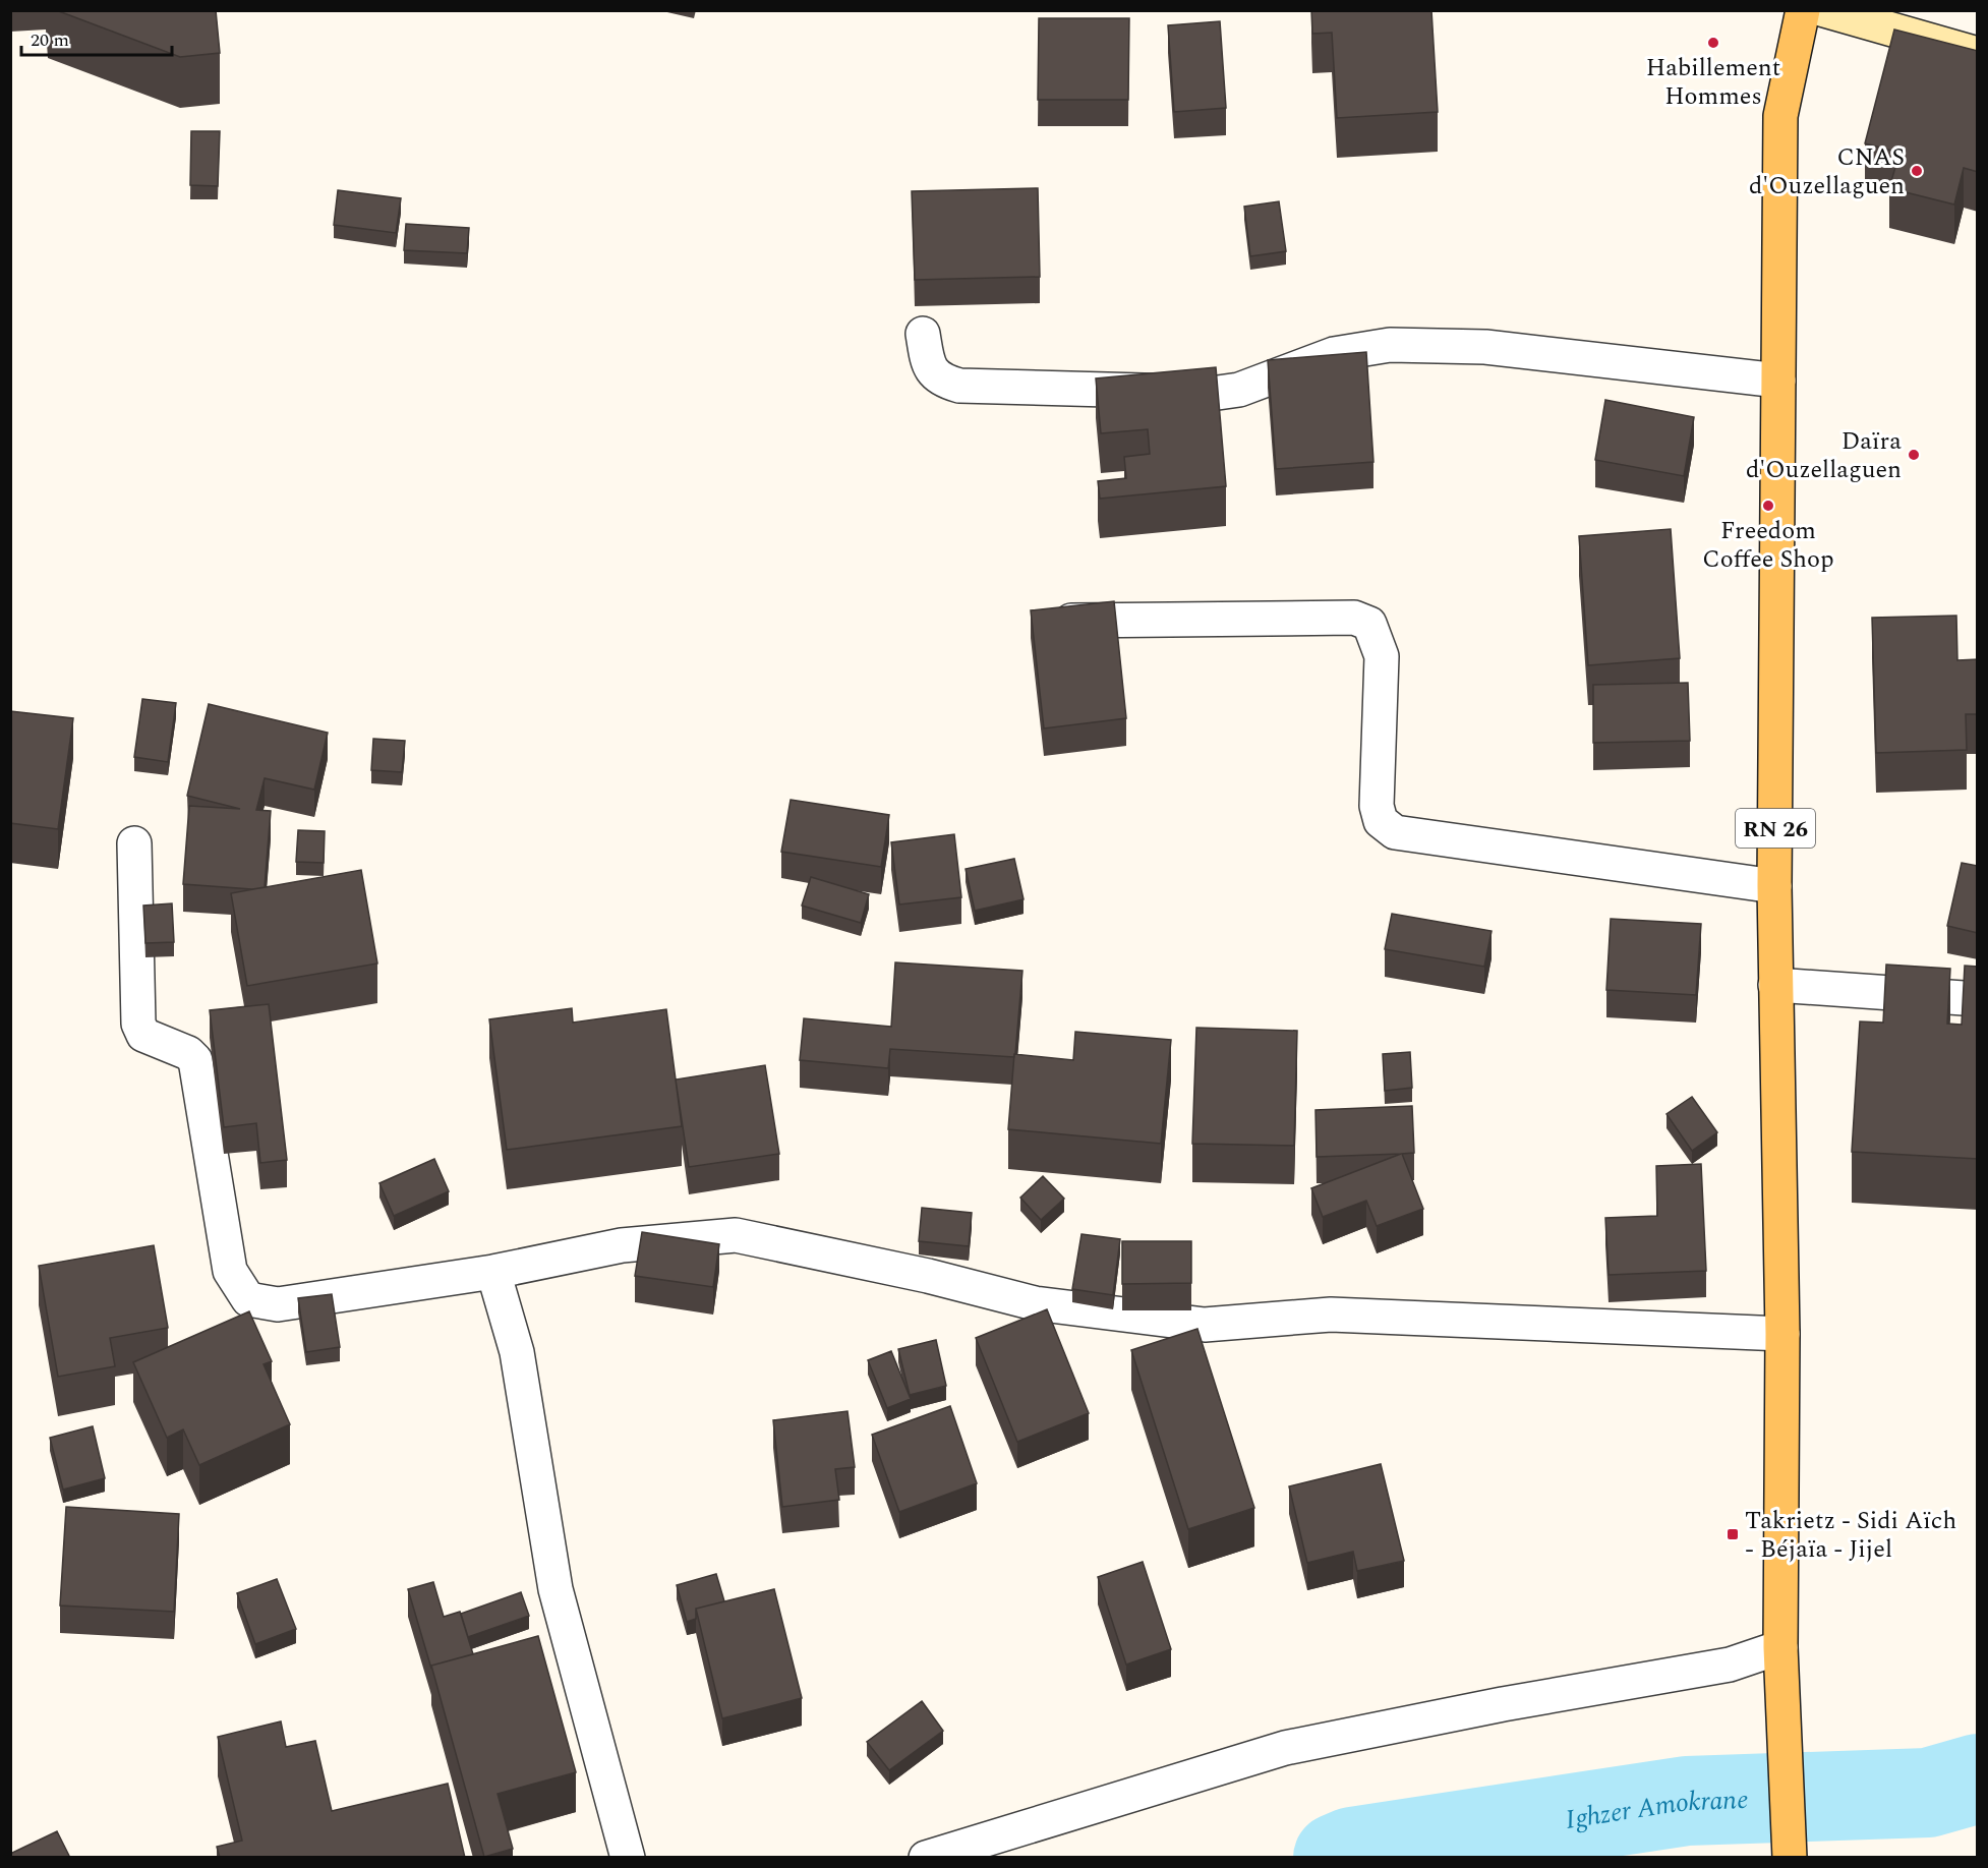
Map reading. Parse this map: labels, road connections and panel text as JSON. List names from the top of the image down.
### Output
{
  "streets": {
    "main road": ["RN 26"]
  },
  "water": ["Ighzer Amokrane"],
  "places": {
    "other": [
      "Habillement Hommes",
      "CNAS d'Ouzellaguen",
      "Daïra d'Ouzellaguen",
      "Freedom Coffee Shop"
    ],
    "transit": ["Takrietz - Sidi Aïch - Béjaïa - Jijel"]
  },
  "scale_bar": "20 m"
}
